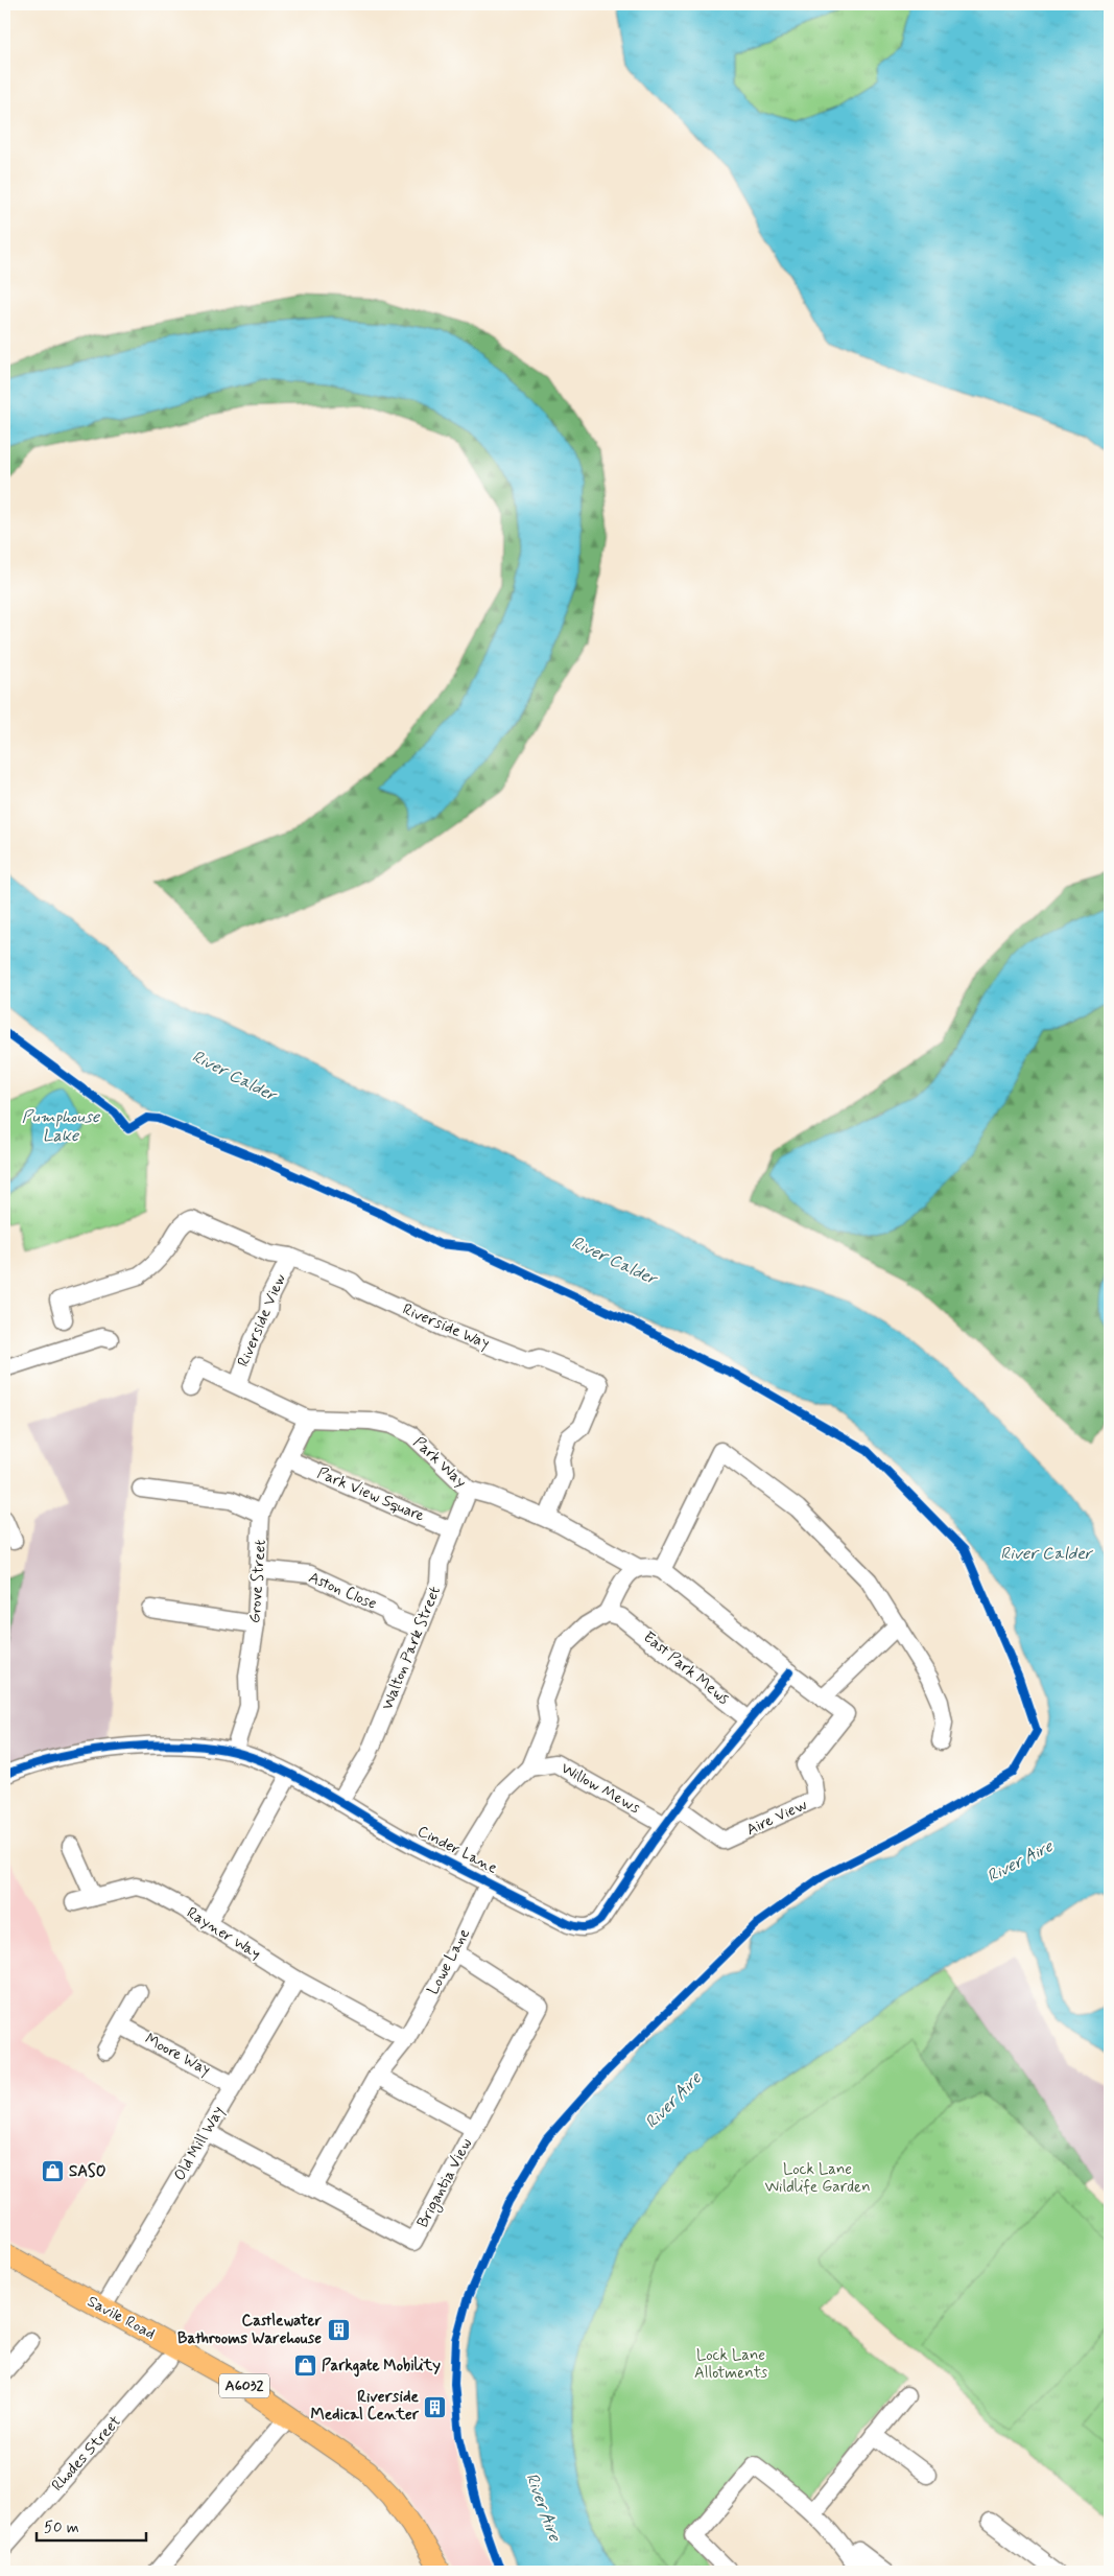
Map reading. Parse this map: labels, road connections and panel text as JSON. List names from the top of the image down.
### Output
{
  "streets": {
    "main road": ["Savile Road", "A6032"],
    "street": [
      "Riverside View",
      "Riverside Way",
      "Park Way",
      "Park View Square",
      "Grove Street",
      "Aston Close",
      "Walton Park Street",
      "East Park Mews",
      "Willow Mews",
      "Aire View",
      "Cinder Lane",
      "Rayner Way",
      "Lowe Lane",
      "Moore Way",
      "Old Mill Way",
      "Brigantia View",
      "Rhodes Street"
    ]
  },
  "crossings": [
    ["Riverside View", "Riverside Way"],
    ["Riverside View", "Park Way"],
    ["Riverside Way", "Park Way"],
    ["Park Way", "Grove Street"],
    ["Park Way", "Walton Park Street"],
    ["Park View Square", "Grove Street"],
    ["Park View Square", "Walton Park Street"],
    ["Grove Street", "Aston Close"],
    ["Grove Street", "Cinder Lane"],
    ["Aston Close", "Walton Park Street"],
    ["Walton Park Street", "Cinder Lane"],
    ["East Park Mews", "Cinder Lane"],
    ["Willow Mews", "Cinder Lane"],
    ["Aire View", "Cinder Lane"],
    ["Cinder Lane", "Lowe Lane"],
    ["Rayner Way", "Old Mill Way"],
    ["Lowe Lane", "Brigantia View"],
    ["Moore Way", "Old Mill Way"],
    ["Old Mill Way", "Brigantia View"],
    ["Old Mill Way", "Savile Road"]
  ],
  "water": ["River Calder", "Pumphouse Lake", "River Aire"],
  "parks": ["Lock Lane Wildlife Garden", "Lock Lane Allotments"],
  "places": {
    "shop": ["SASO", "Parkgate Mobility"],
    "building": ["Castlewater Bathrooms Warehouse", "Riverside Medical Center"]
  },
  "scale_bar": "50 m"
}
